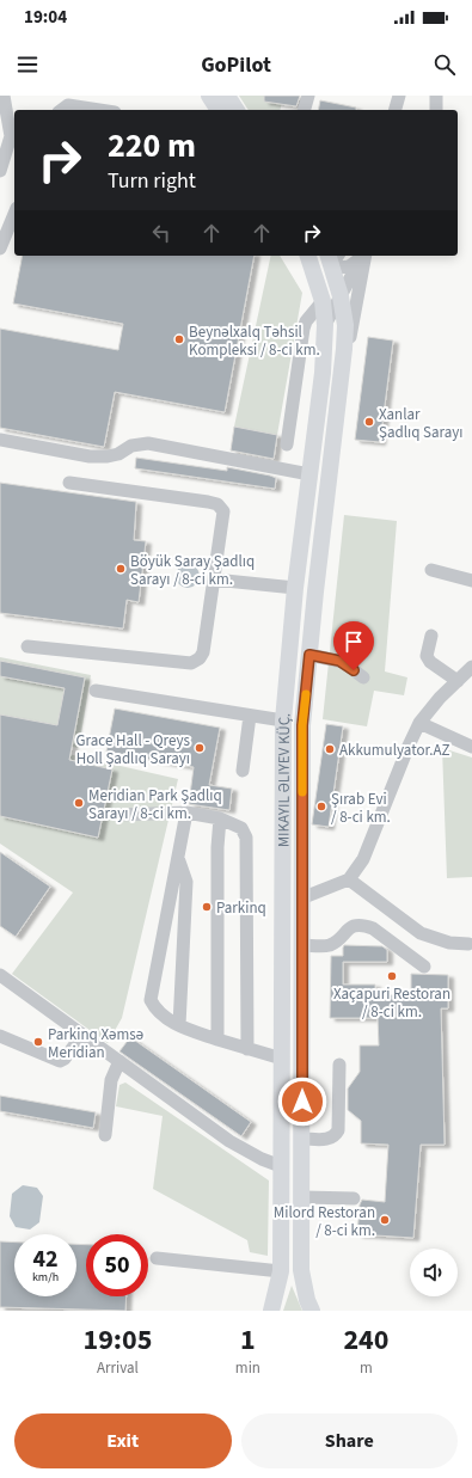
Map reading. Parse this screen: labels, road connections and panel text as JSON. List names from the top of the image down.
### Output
{
  "places": [
    "Beynəlxalq Təhsil Kompleksi / 8-ci km.",
    "Xanlar Şadlıq Sarayı",
    "Böyük Saray Şadlıq Sarayı / 8-ci km.",
    "Grace Hall - Qreys Holl Şadlıq Sarayı",
    "Akkumulyator.AZ",
    "Meridian Park Şadlıq Sarayı / 8-ci km.",
    "Şırab Evi / 8-ci km.",
    "Parkinq",
    "Xaçapuri Restoran / 8-ci km.",
    "Parkinq Xəmsə Meridian",
    "Milord Restoran / 8-ci km."
  ],
  "page": {
    "status": "19:04",
    "header": "GoPilot",
    "turn": ["220 m", "Turn right"],
    "speed": "42 km/h",
    "limit": "50",
    "eta": [
      "19:05",
      "Arrival",
      "1",
      "min",
      "240",
      "m"
    ],
    "buttons": ["Exit", "Share"]
  }
}
